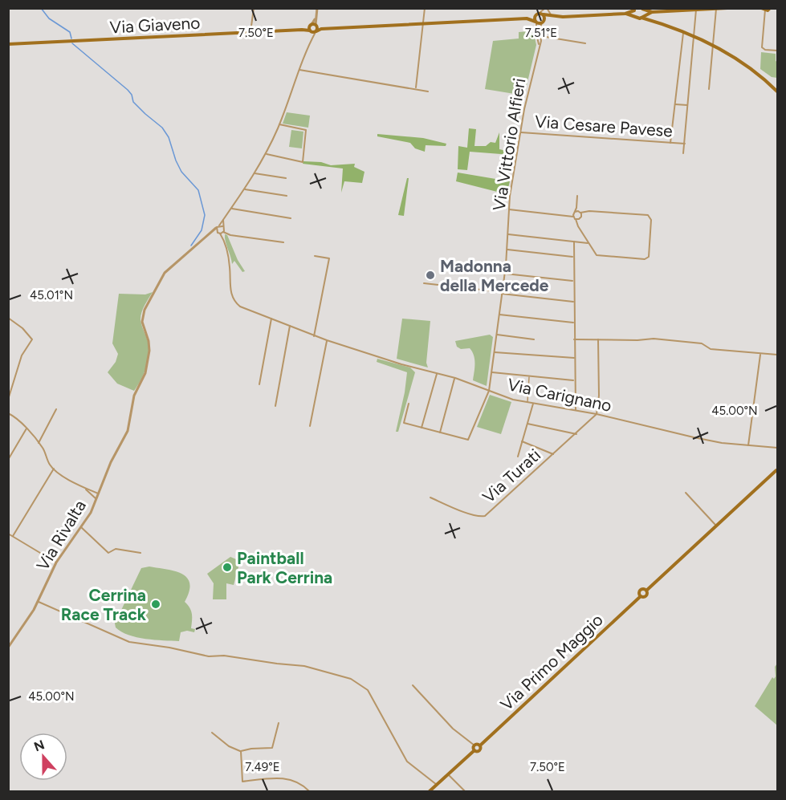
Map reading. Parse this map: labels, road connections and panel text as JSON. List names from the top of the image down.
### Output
{
  "streets": {
    "main road": ["Via Giaveno", "Via Primo Maggio"],
    "street": [
      "Via Cesare Pavese",
      "Via Vittorio Alfieri",
      "Via Carignano",
      "Via Turati",
      "Via Rivalta"
    ]
  },
  "crossings": [
    ["Via Giaveno", "Via Vittorio Alfieri"],
    ["Via Cesare Pavese", "Via Vittorio Alfieri"],
    ["Via Vittorio Alfieri", "Via Carignano"],
    ["Via Carignano", "Via Turati"]
  ],
  "places": ["Madonna della Mercede", "Paintball Park Cerrina", "Cerrina Race Track"],
  "north": "top",
  "coordinates": [
    "7.50°E",
    "7.51°E",
    "45.01°N",
    "45.00°N",
    "7.49°E"
  ]
}
